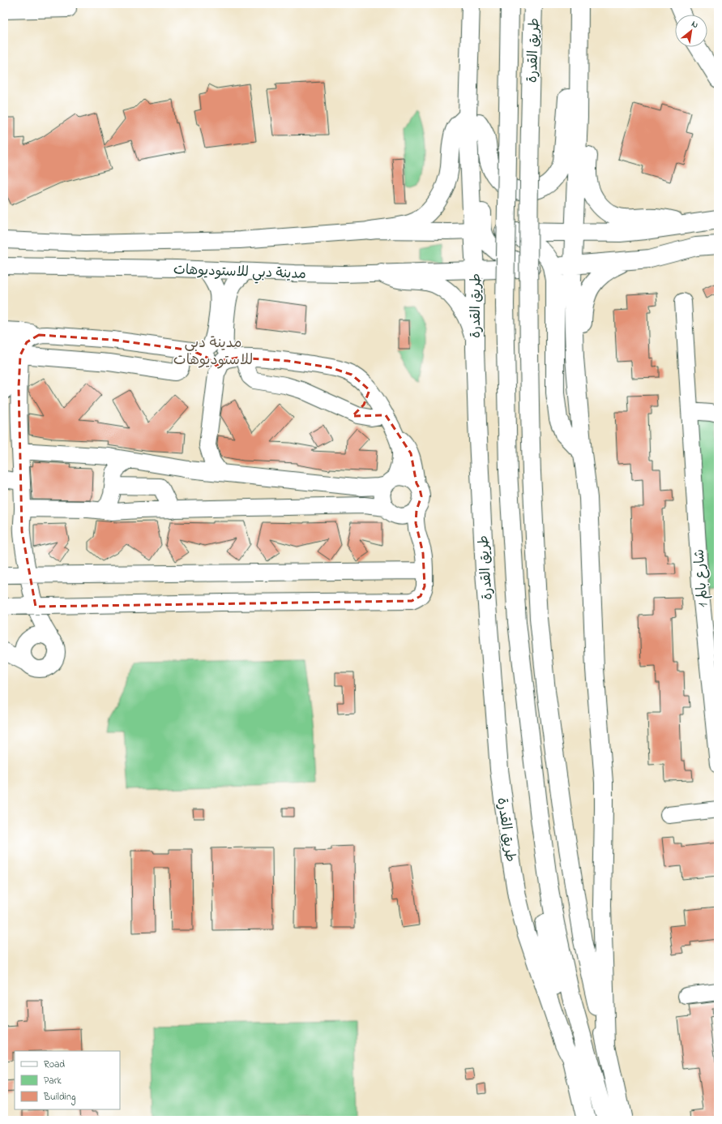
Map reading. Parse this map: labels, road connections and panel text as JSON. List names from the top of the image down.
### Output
{
  "streets": {
    "main road": ["طريق القدرة"],
    "street": ["مدينة دبي للاستوديوهات", "شارع بالم 1"]
  },
  "crossings": [
    ["طريق القدرة", "مدينة دبي للاستوديوهات"]
  ],
  "districts": ["مدينة دبي للاستوديوهات"],
  "legend": ["Road", "Park", "Building"],
  "north": "top right"
}
